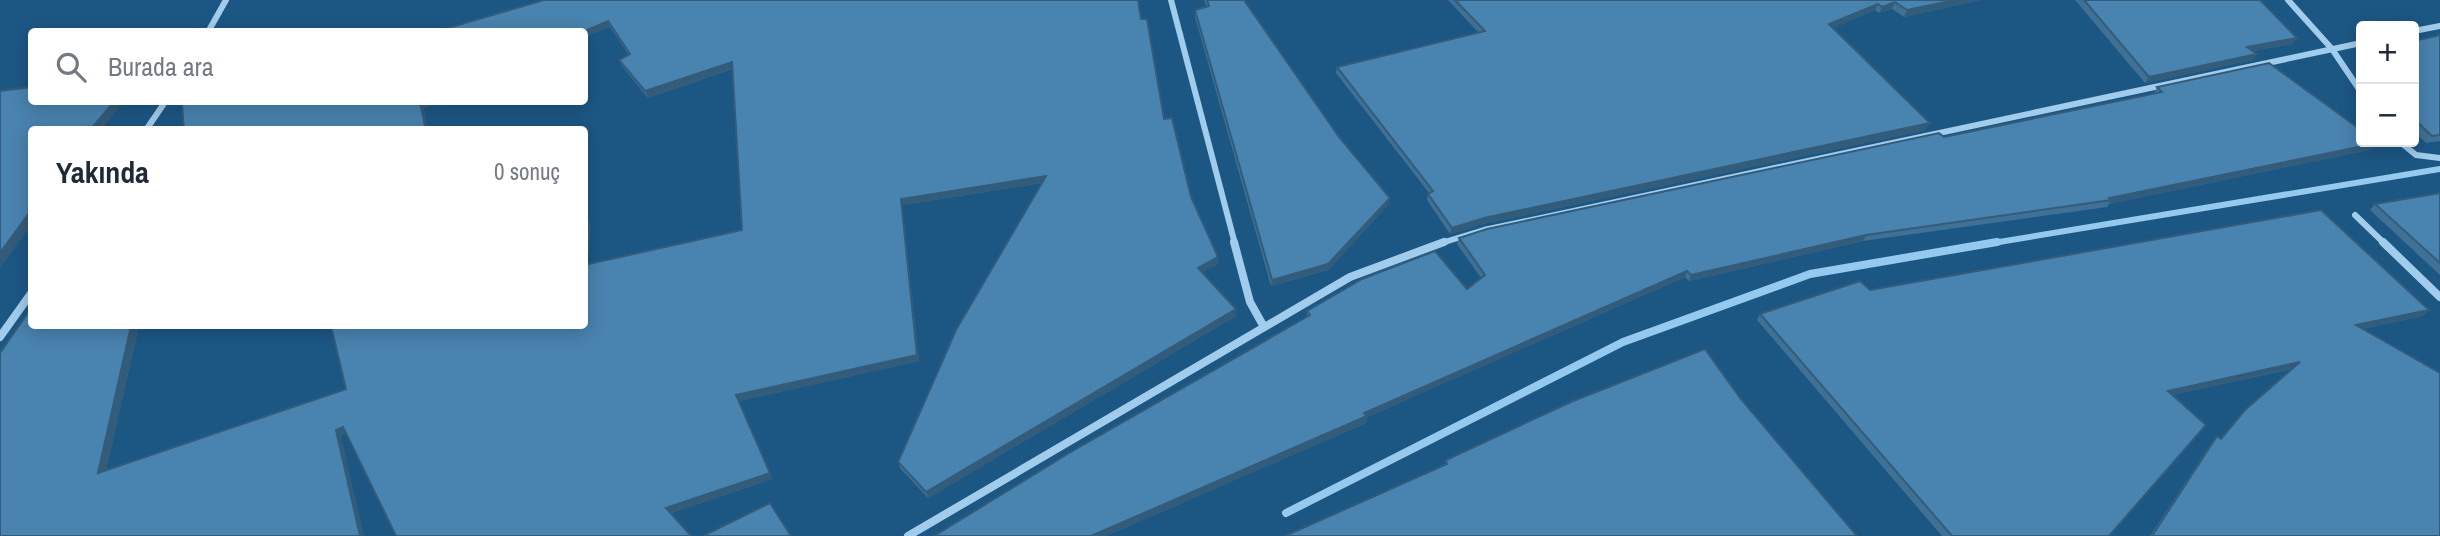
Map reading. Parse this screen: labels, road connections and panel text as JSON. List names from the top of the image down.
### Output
{
  "page": {
    "map_buttons": ["+", "−"],
    "search": "Burada ara",
    "heading": ["Yakında", "0 sonuç"]
  }
}
